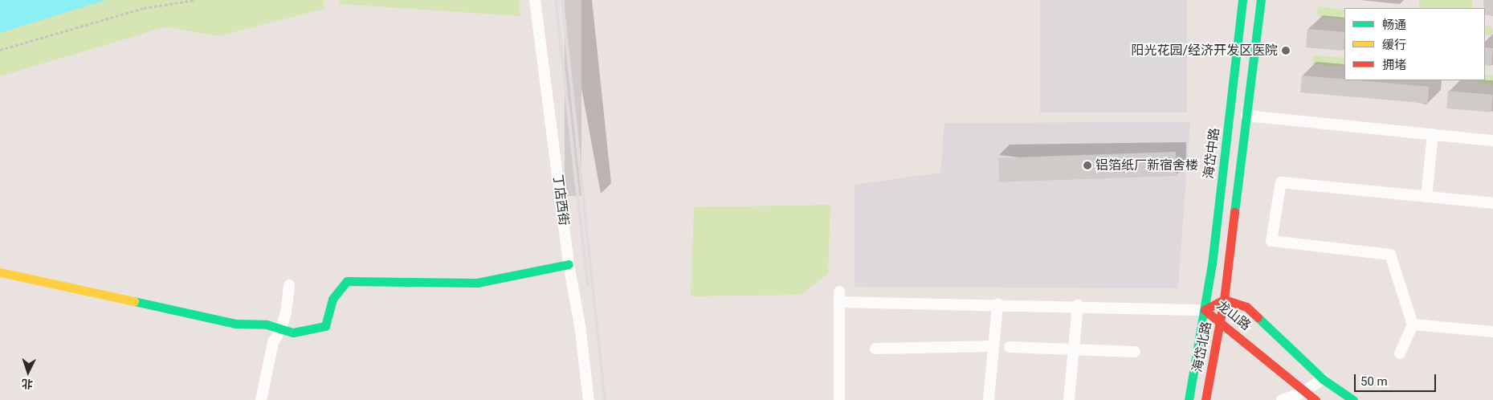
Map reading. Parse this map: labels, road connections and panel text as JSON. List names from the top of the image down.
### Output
{
  "streets": {
    "street": [
      "海岱中路",
      "丁店西街",
      "龙山路",
      "海岱北路"
    ]
  },
  "crossings": [
    ["海岱中路", "龙山路"],
    ["海岱中路", "海岱北路"],
    ["龙山路", "海岱北路"]
  ],
  "places": ["阳光花园/经济开发区医院", "铝箔纸厂新宿舍楼"],
  "legend": ["畅通", "缓行", "拥堵"],
  "scale_bar": "50 m",
  "north": "bottom"
}
